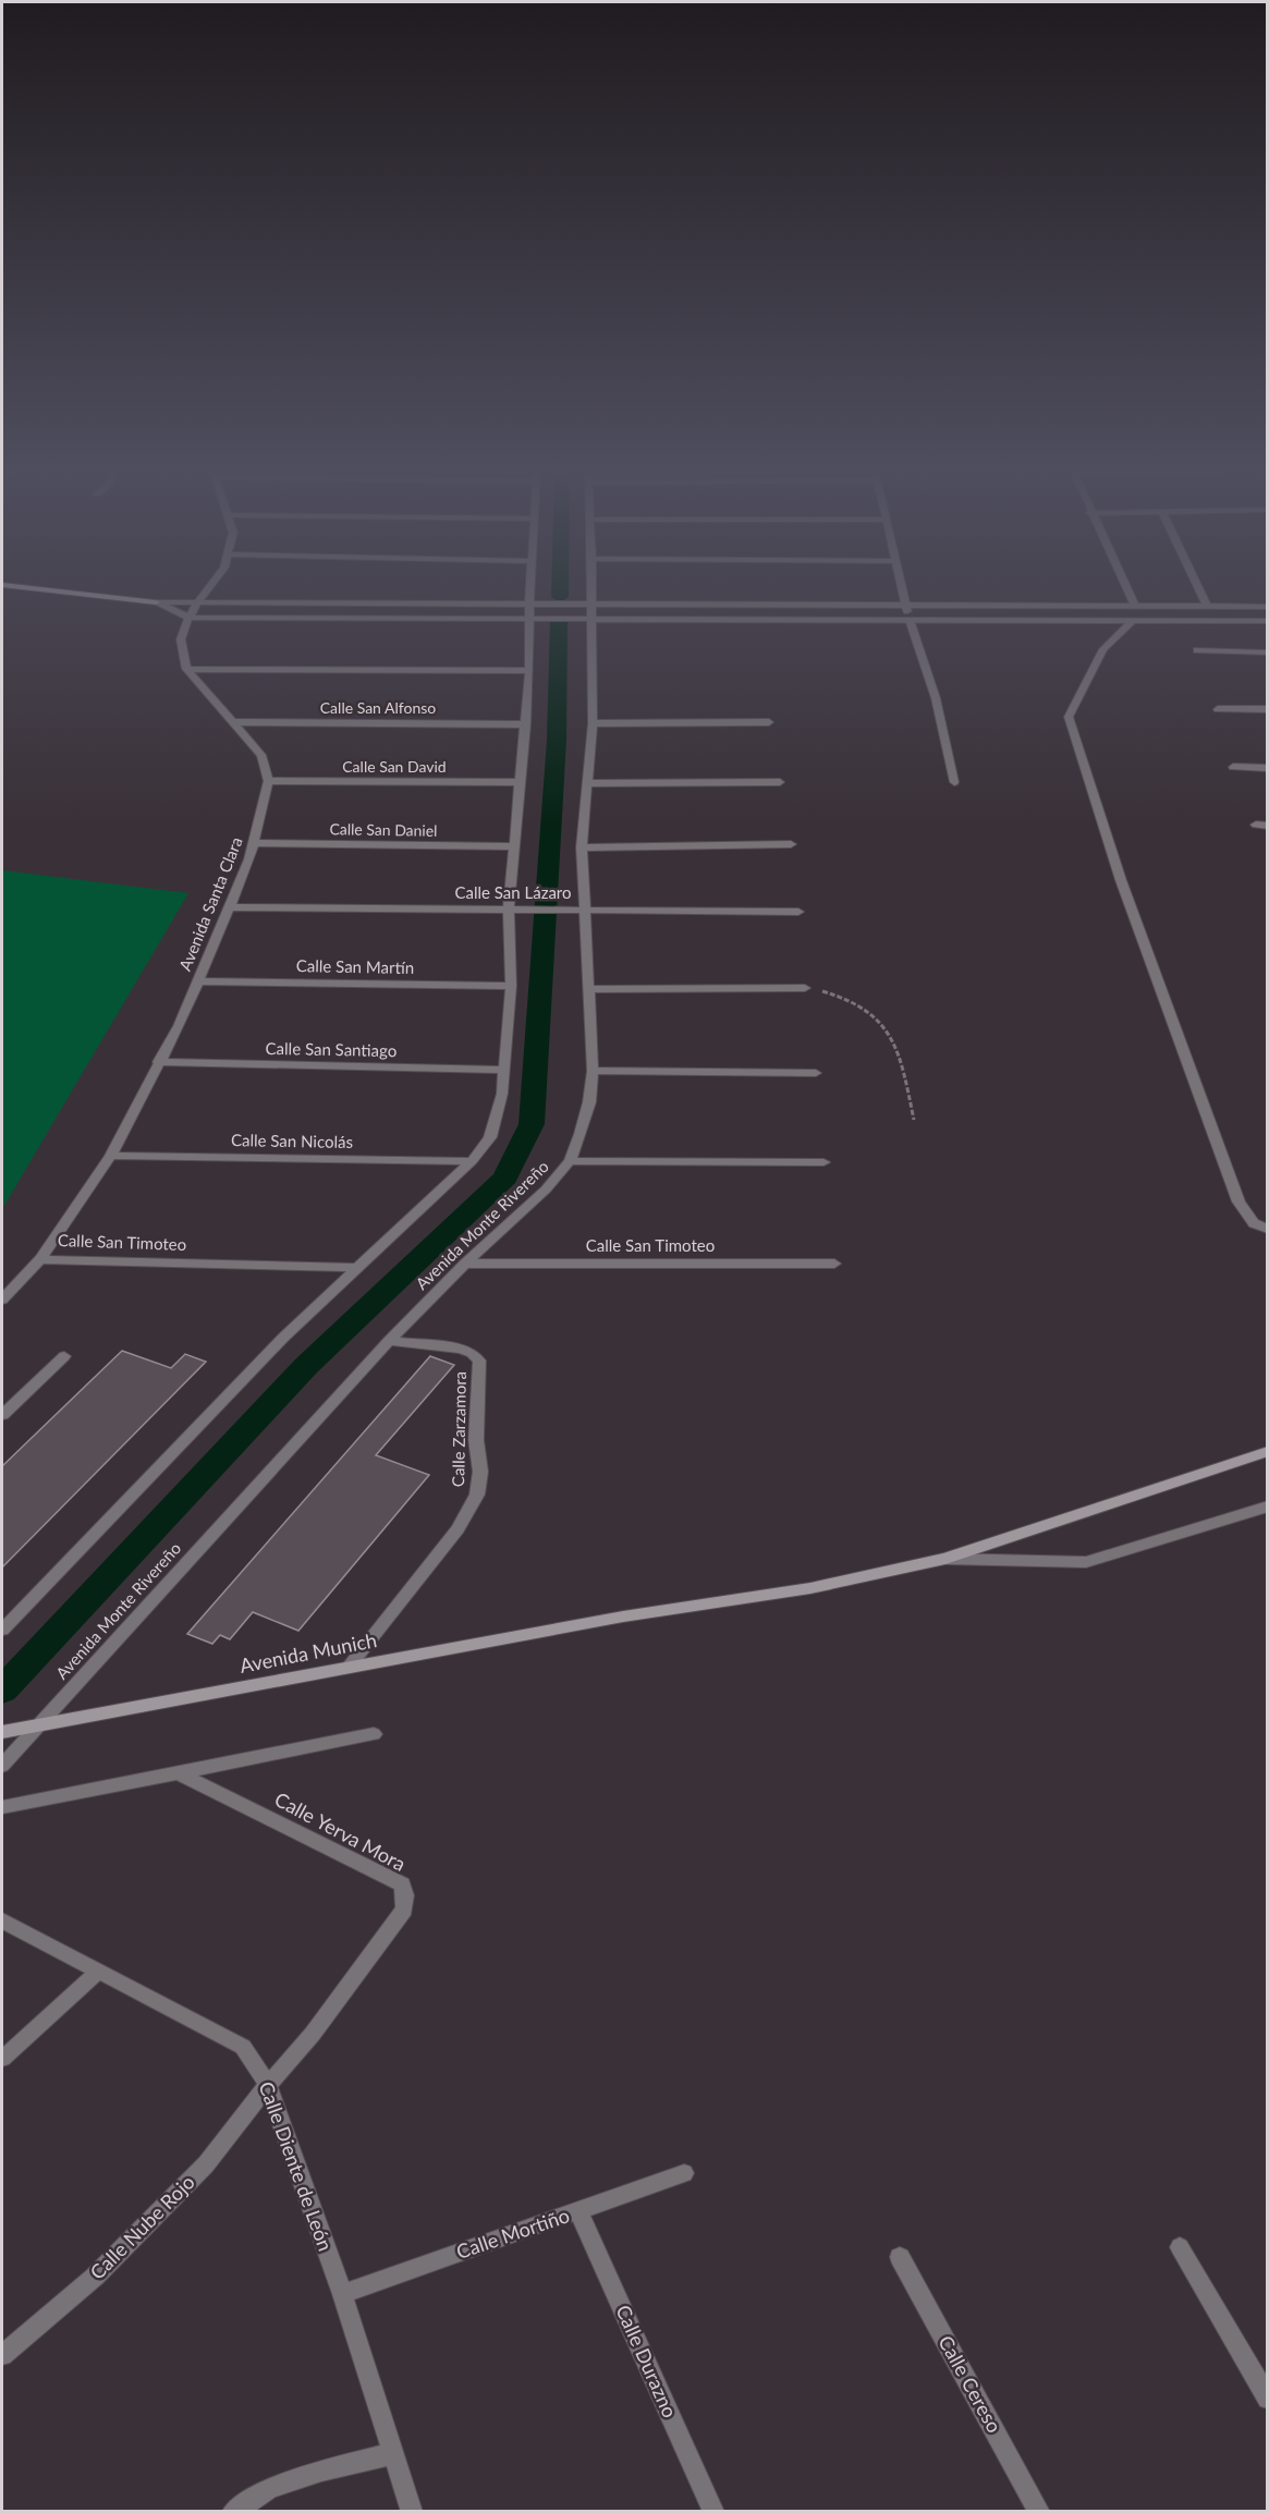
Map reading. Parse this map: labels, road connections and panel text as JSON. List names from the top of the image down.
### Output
{
  "streets": {
    "main road": ["Avenida Munich"],
    "street": [
      "Calle San Alfonso",
      "Calle San David",
      "Calle San Daniel",
      "Calle San Lázaro",
      "Avenida Santa Clara",
      "Calle San Martín",
      "Calle San Santiago",
      "Calle San Nicolás",
      "Avenida Monte Rivereño",
      "Calle San Timoteo",
      "Calle Zarzamora",
      "Calle Yerva Mora",
      "Calle Diente de León",
      "Calle Nube Rojo",
      "Calle Mortiño",
      "Calle Durazno",
      "Calle Cereso"
    ]
  },
  "crossings": [
    ["Calle San David", "Avenida Santa Clara"],
    ["Calle San Daniel", "Avenida Santa Clara"],
    ["Calle San Lázaro", "Avenida Santa Clara"],
    ["Calle San Lázaro", "Avenida Monte Rivereño"],
    ["Avenida Santa Clara", "Calle San Martín"],
    ["Avenida Santa Clara", "Calle San Santiago"],
    ["Avenida Santa Clara", "Calle San Nicolás"],
    ["Avenida Santa Clara", "Calle San Timoteo"],
    ["Avenida Monte Rivereño", "Calle San Timoteo"],
    ["Avenida Monte Rivereño", "Calle Zarzamora"],
    ["Avenida Monte Rivereño", "Avenida Munich"],
    ["Calle Zarzamora", "Avenida Munich"],
    ["Calle Yerva Mora", "Calle Diente de León"],
    ["Calle Yerva Mora", "Calle Nube Rojo"],
    ["Calle Diente de León", "Calle Nube Rojo"],
    ["Calle Diente de León", "Calle Mortiño"],
    ["Calle Mortiño", "Calle Durazno"]
  ]
}
